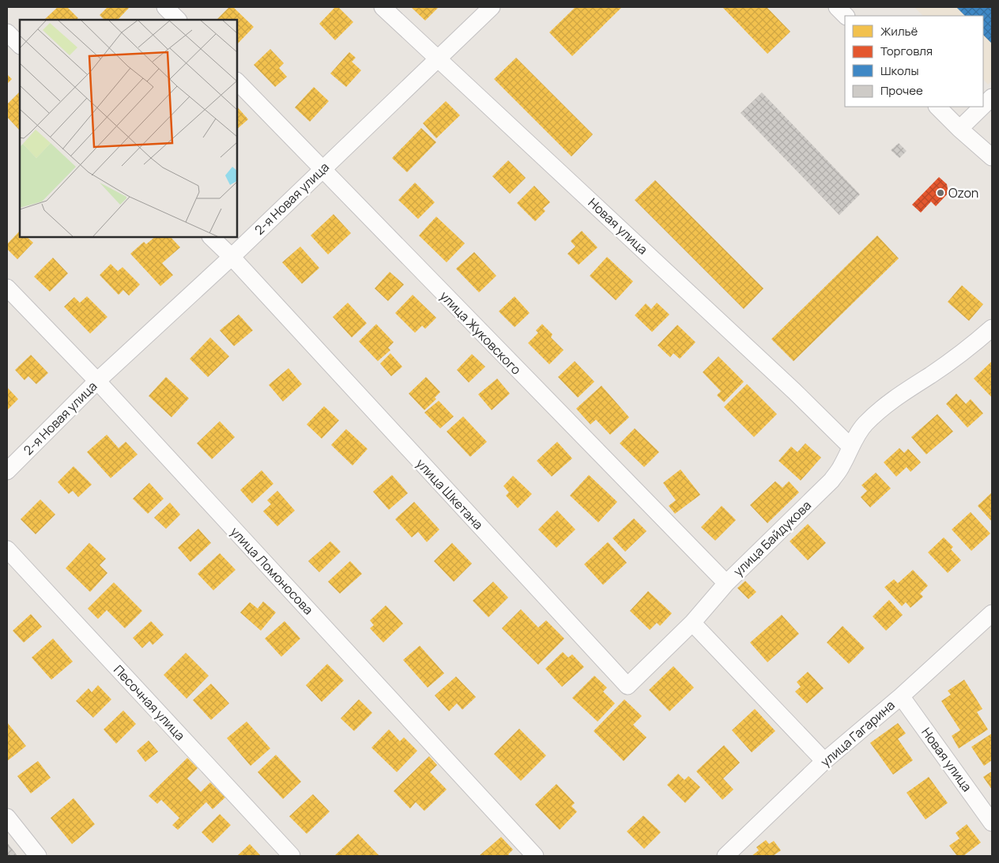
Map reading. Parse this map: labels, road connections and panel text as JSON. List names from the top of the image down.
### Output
{
  "streets": {
    "street": [
      "2-я Новая улица",
      "Новая улица",
      "улица Жуковского",
      "улица Шкетана",
      "улица Байдукова",
      "улица Ломоносова",
      "Песочная улица",
      "улица Гагарина"
    ]
  },
  "crossings": [
    ["2-я Новая улица", "Новая улица"],
    ["2-я Новая улица", "улица Жуковского"],
    ["2-я Новая улица", "улица Шкетана"],
    ["2-я Новая улица", "улица Ломоносова"],
    ["Новая улица", "улица Байдукова"],
    ["Новая улица", "улица Гагарина"],
    ["улица Жуковского", "улица Байдукова"],
    ["улица Шкетана", "улица Байдукова"]
  ],
  "places": ["Ozon"],
  "legend": [
    "Жильё",
    "Торговля",
    "Школы",
    "Прочее"
  ]
}
